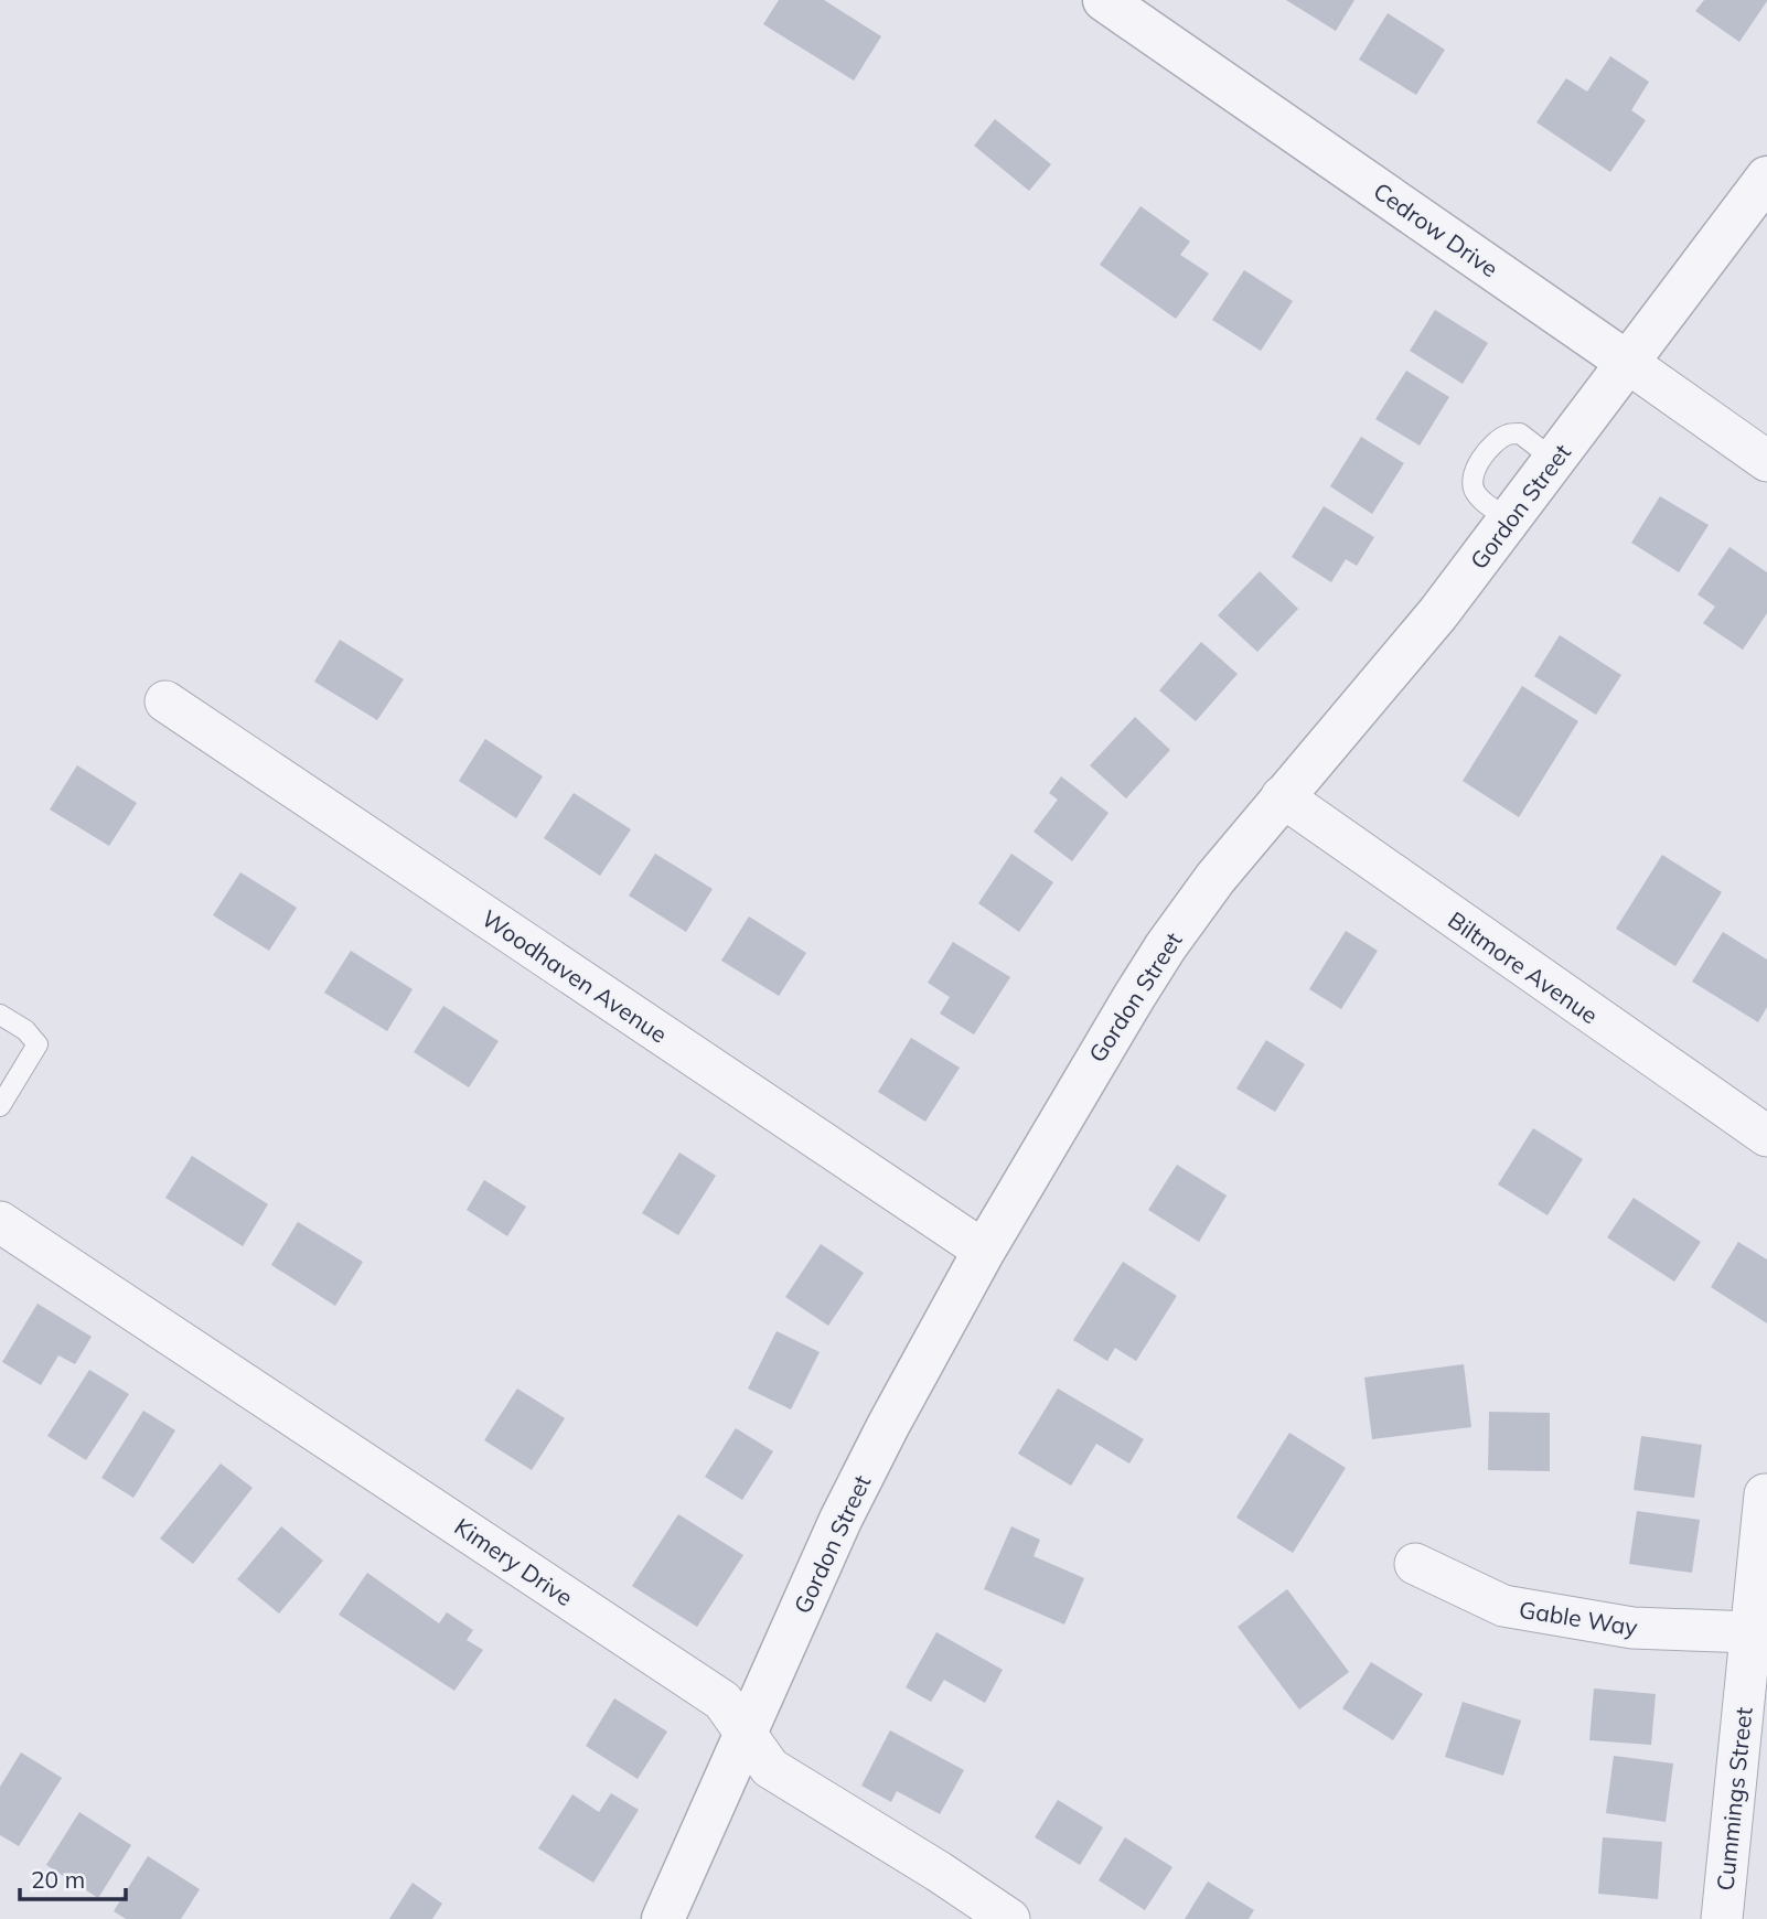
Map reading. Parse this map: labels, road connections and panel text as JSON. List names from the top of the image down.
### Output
{
  "streets": {
    "street": [
      "Cedrow Drive",
      "Gordon Street",
      "Biltmore Avenue",
      "Woodhaven Avenue",
      "Kimery Drive",
      "Gable Way",
      "Cummings Street"
    ]
  },
  "crossings": [
    ["Cedrow Drive", "Gordon Street"],
    ["Gordon Street", "Biltmore Avenue"],
    ["Gordon Street", "Woodhaven Avenue"],
    ["Gordon Street", "Kimery Drive"],
    ["Gable Way", "Cummings Street"]
  ],
  "scale_bar": "20 m"
}
